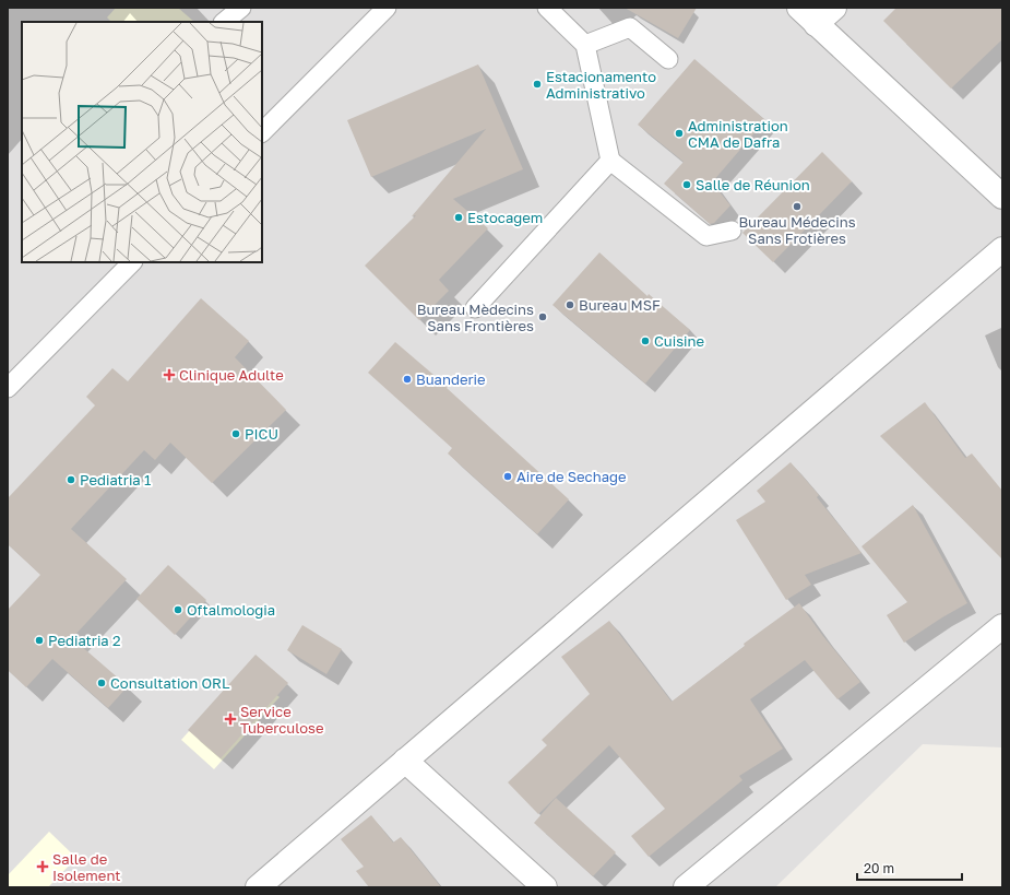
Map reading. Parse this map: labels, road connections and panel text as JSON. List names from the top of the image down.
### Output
{
  "places": {
    "other": [
      "Estacionamento Administrativo",
      "Administration CMA de Dafra",
      "Salle de Réunion",
      "Bureau Médecins Sans Frotières",
      "Estocagem",
      "Bureau MSF",
      "Bureau Mèdecins Sans Frontières",
      "Cuisine",
      "Buanderie",
      "PICU",
      "Aire de Sechage",
      "Pediatria 1",
      "Oftalmologia",
      "Pediatria 2",
      "Consultation ORL"
    ],
    "health": ["Clinique Adulte", "Service Tuberculose", "Salle de Isolement"]
  },
  "scale_bar": "20 m"
}
